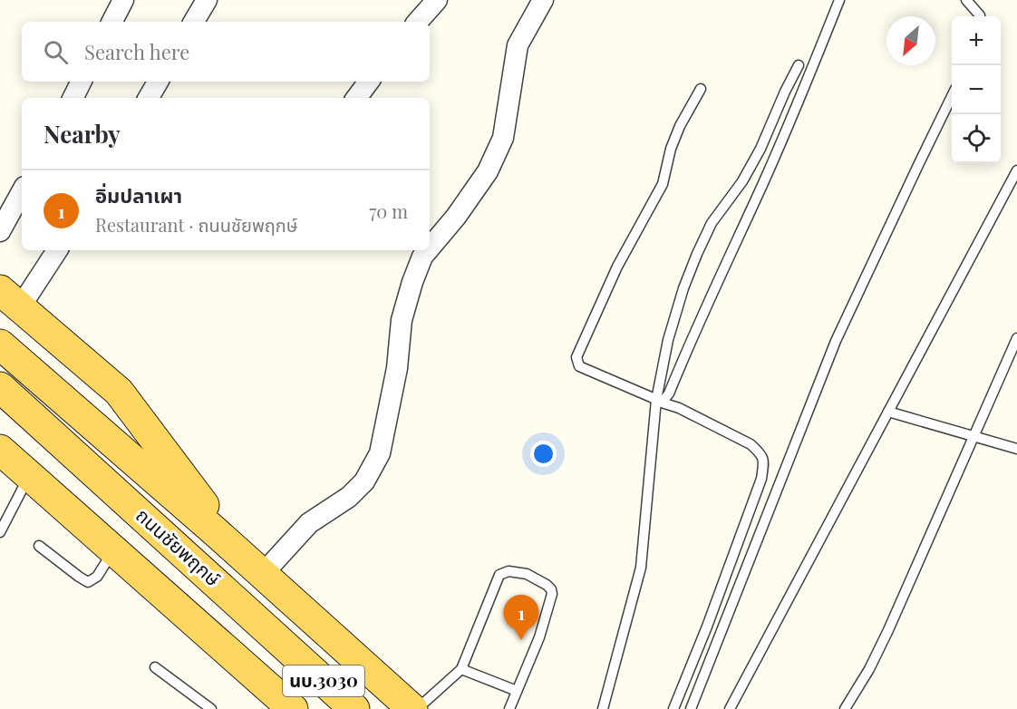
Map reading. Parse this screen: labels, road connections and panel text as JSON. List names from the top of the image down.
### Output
{
  "streets": {
    "main road": ["ถนนชัยพฤกษ์", "นบ.3030"]
  },
  "north": "bottom left",
  "page": {
    "map_buttons": ["+", "−"],
    "search": "Search here",
    "heading": "Nearby",
    "list": [
      {
        "mark": "1",
        "name": "อิ่มปลาเผา",
        "note": "Restaurant · ถนนชัยพฤกษ์",
        "value": "70 m"
      }
    ],
    "pins": "1"
  }
}
